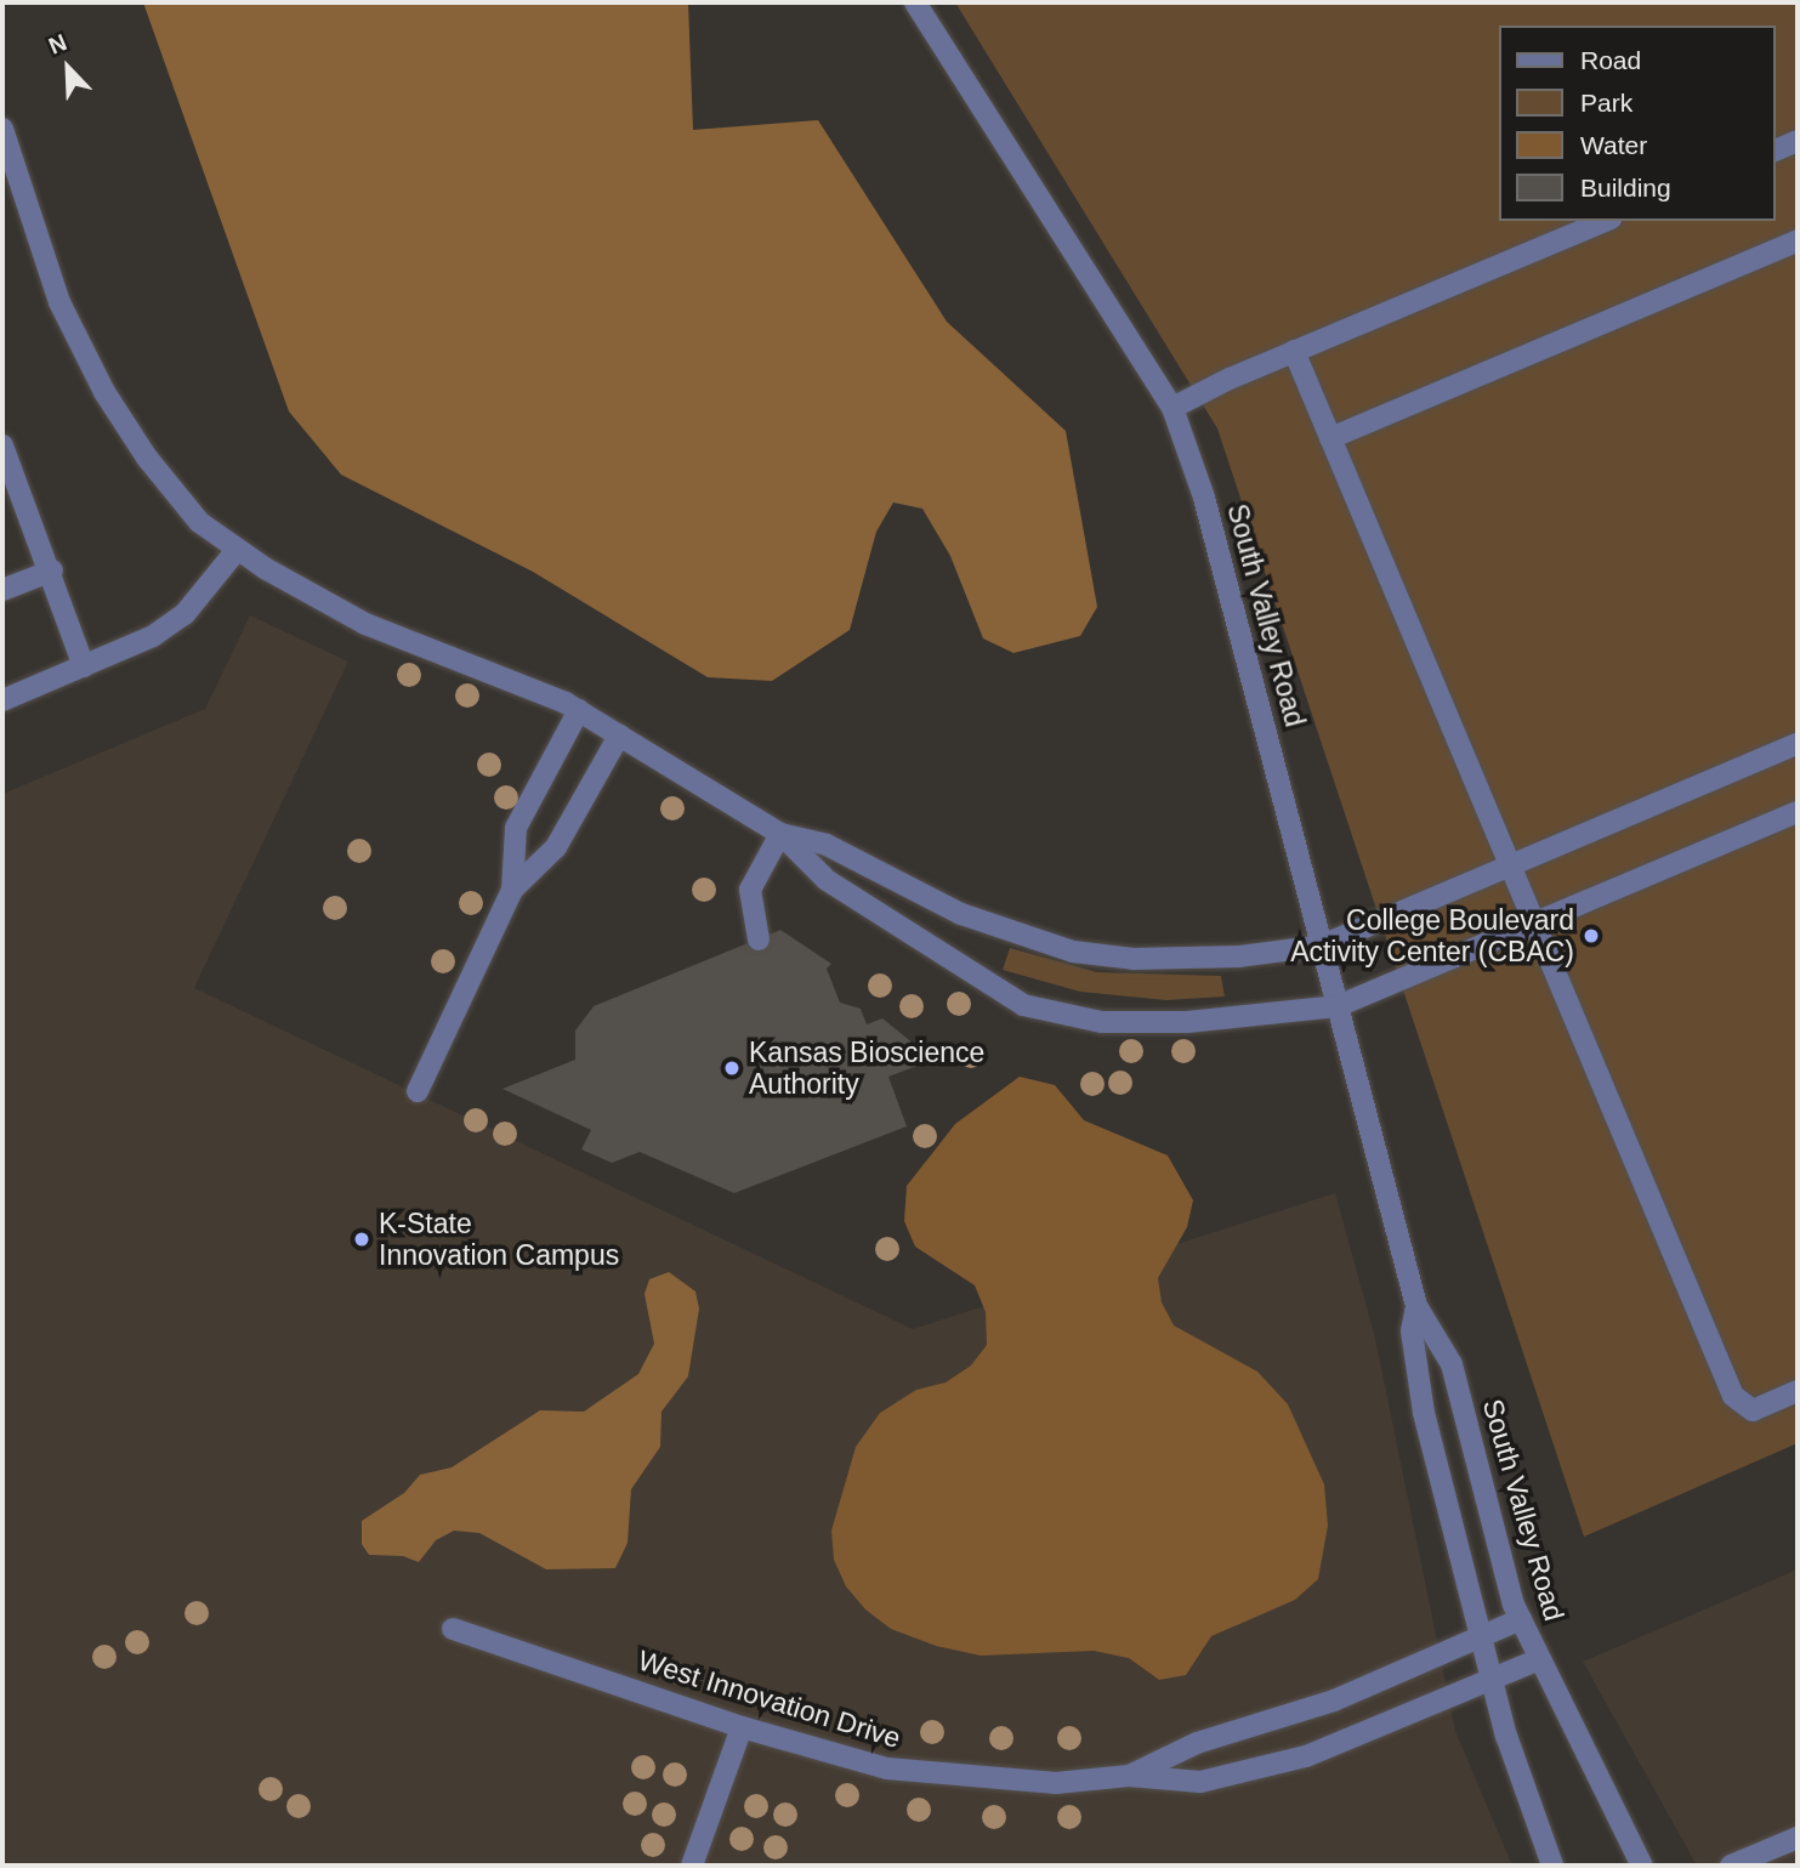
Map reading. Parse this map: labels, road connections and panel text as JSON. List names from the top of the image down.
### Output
{
  "streets": {
    "street": ["South Valley Road", "West Innovation Drive"]
  },
  "crossings": [
    ["South Valley Road", "West Innovation Drive"]
  ],
  "places": ["College Boulevard Activity Center (CBAC)", "Kansas Bioscience Authority", "K-State Innovation Campus"],
  "legend": [
    "Road",
    "Park",
    "Water",
    "Building"
  ],
  "north": "top left"
}
